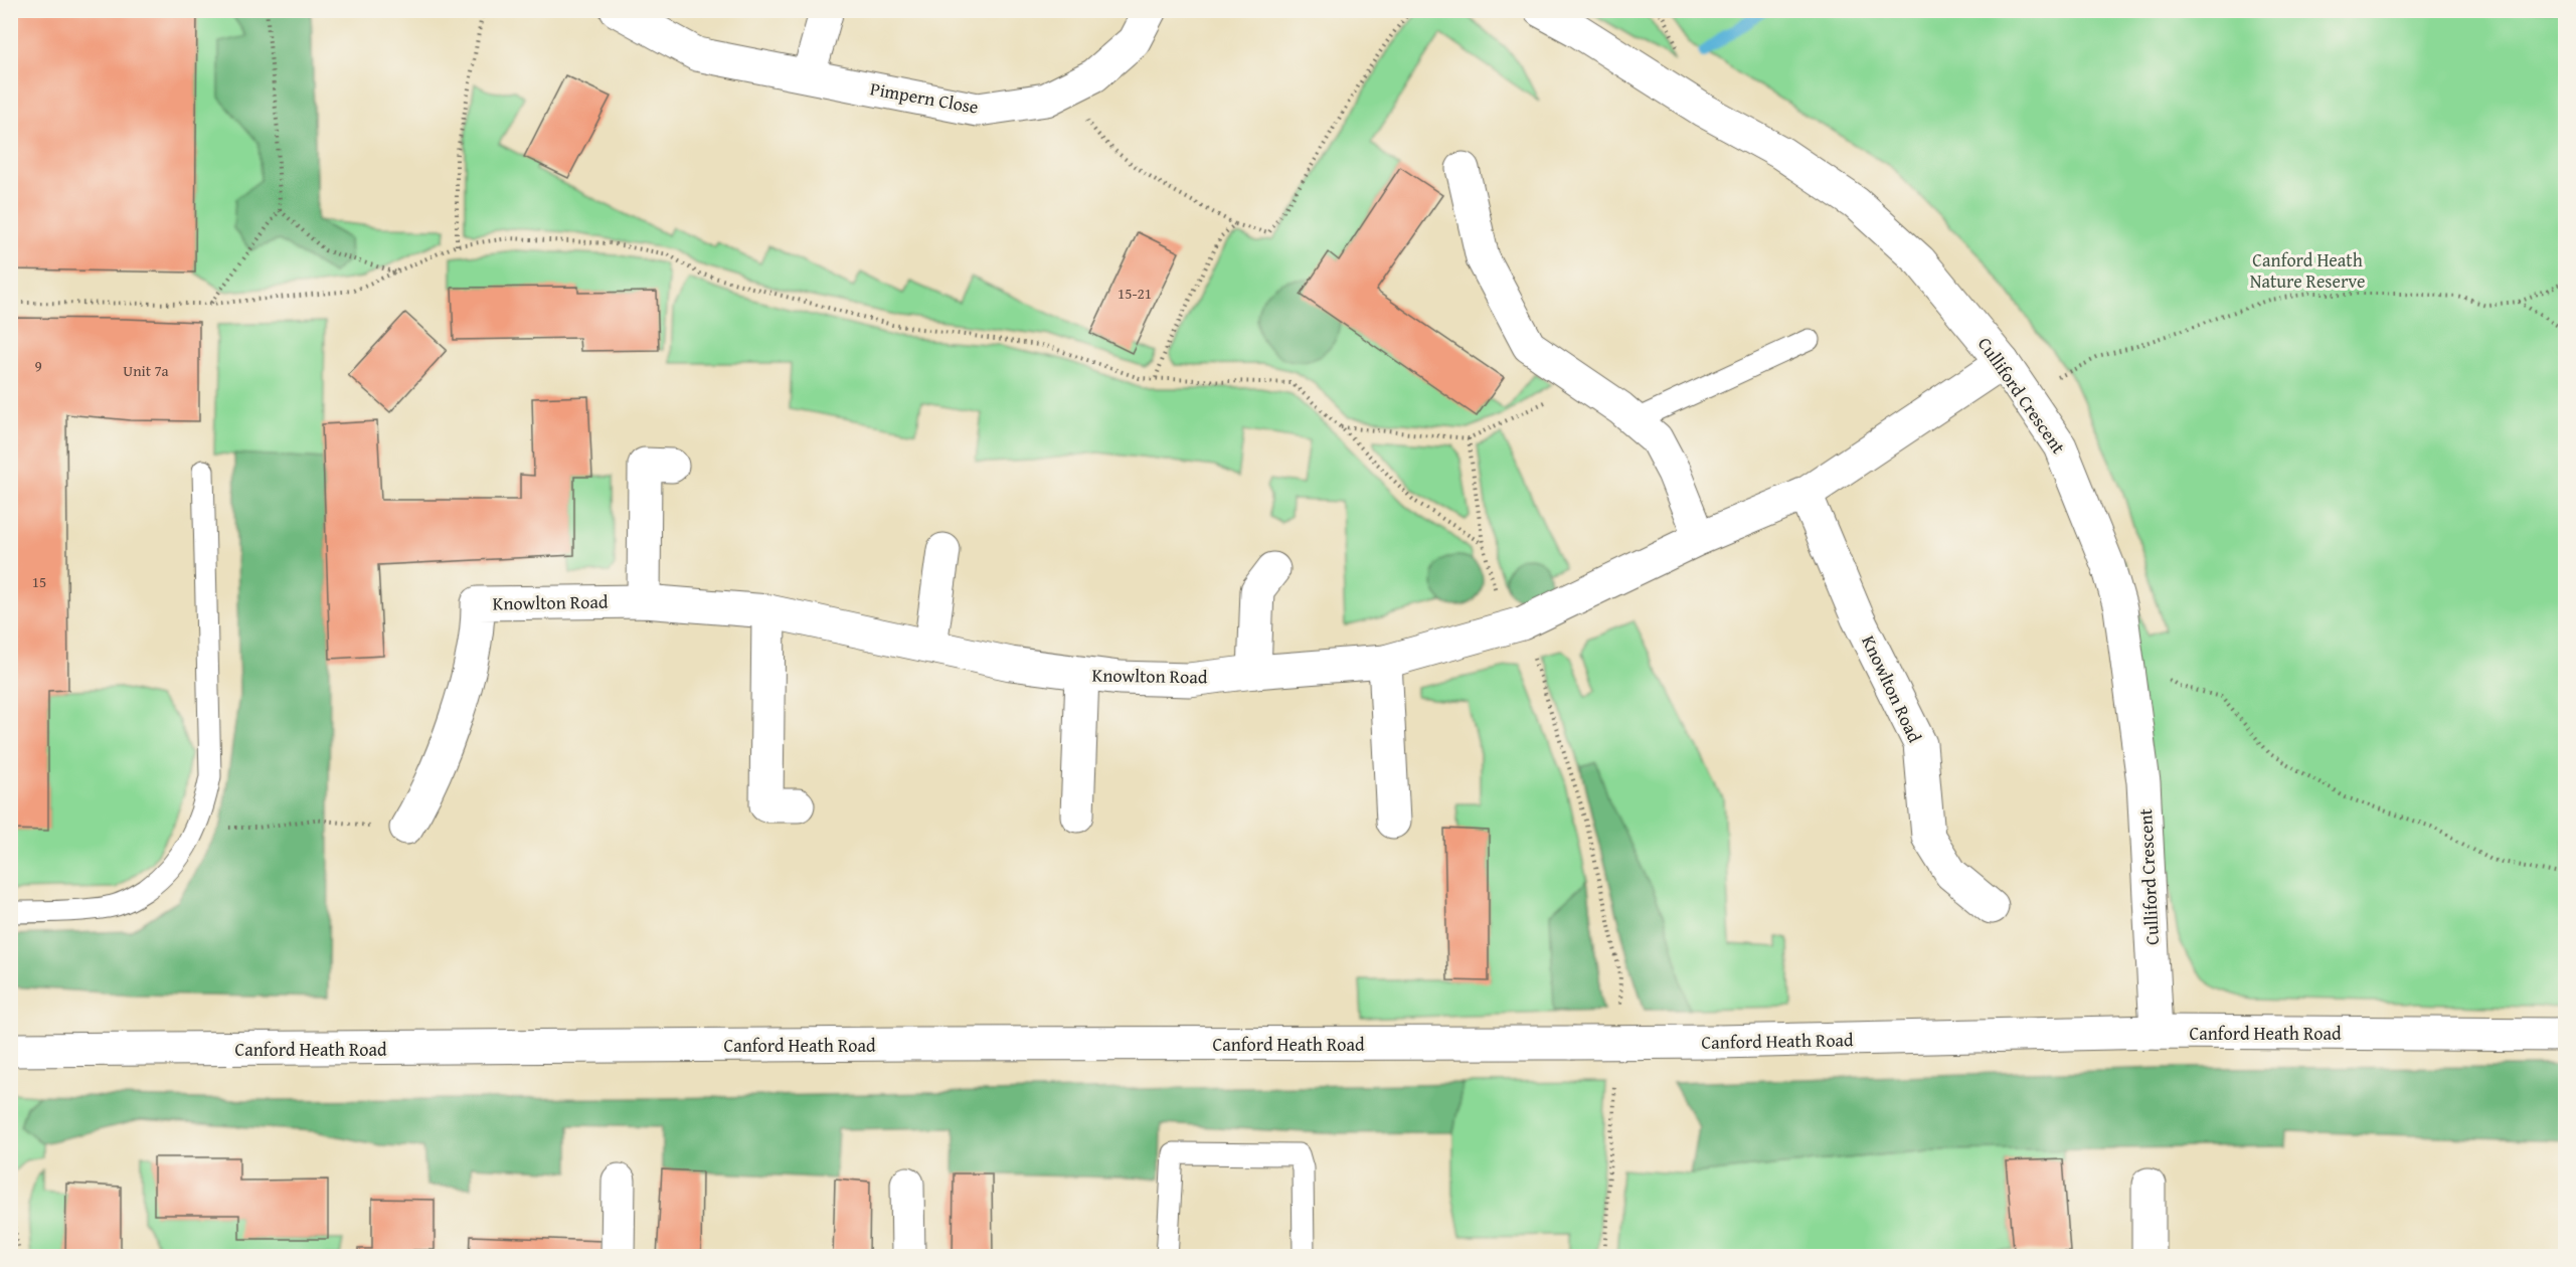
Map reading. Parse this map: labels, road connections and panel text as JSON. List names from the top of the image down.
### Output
{
  "streets": {
    "street": [
      "Pimpern Close",
      "Culliford Crescent",
      "Knowlton Road",
      "Canford Heath Road"
    ]
  },
  "crossings": [
    ["Culliford Crescent", "Knowlton Road"],
    ["Culliford Crescent", "Canford Heath Road"]
  ],
  "parks": ["Canford Heath Nature Reserve"],
  "house_numbers": [
    "15-21",
    "9",
    "Unit 7a",
    "15"
  ]
}
